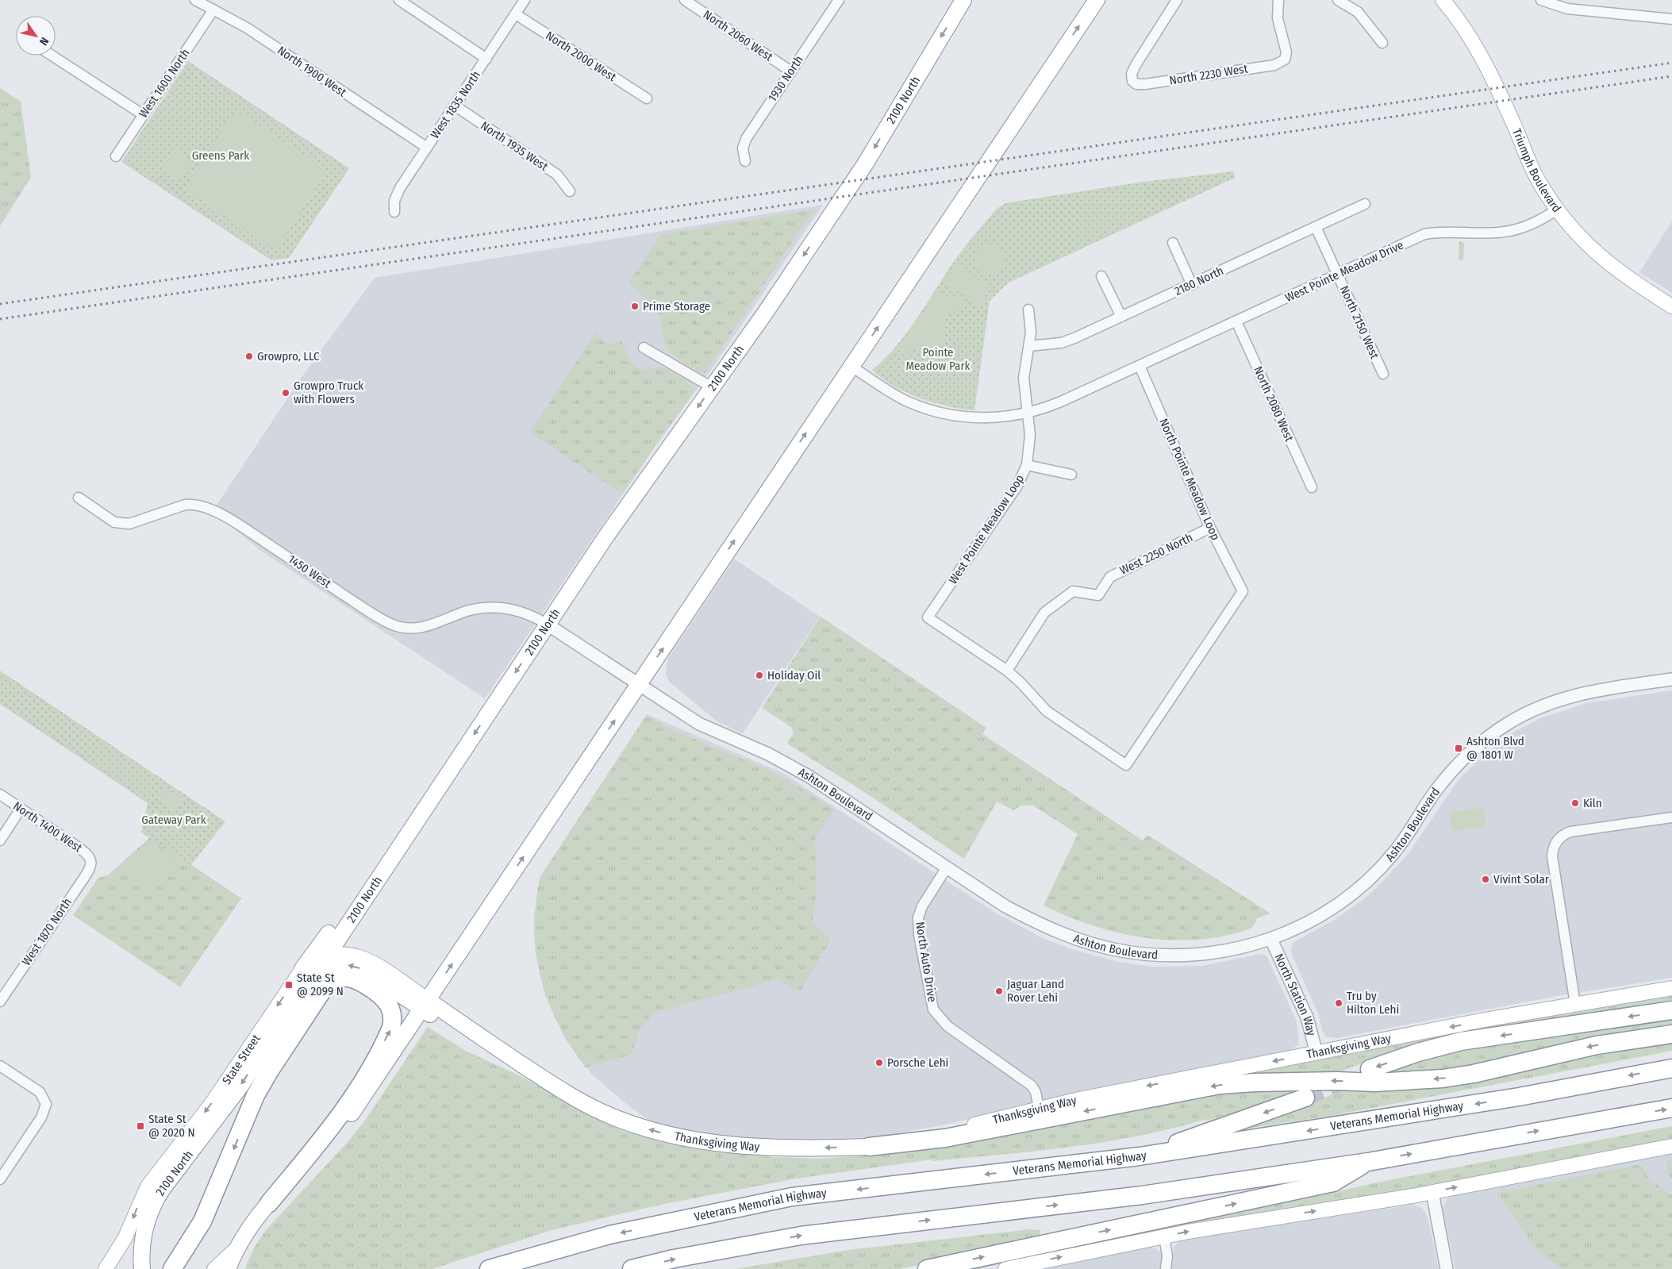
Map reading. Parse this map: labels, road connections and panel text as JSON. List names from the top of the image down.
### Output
{
  "streets": {
    "highway": ["2100 North", "Thanksgiving Way", "Veterans Memorial Highway"],
    "main road": ["Triumph Boulevard", "State Street"],
    "street": [
      "North 2060 West",
      "North 2000 West",
      "North 1900 West",
      "North 2230 West",
      "1930 North",
      "West 1600 North",
      "West 1835 North",
      "North 1935 West",
      "West Pointe Meadow Drive",
      "2180 North",
      "North 2150 West",
      "North 2080 West",
      "North Pointe Meadow Loop",
      "West Pointe Meadow Loop",
      "West 2250 North",
      "1450 West",
      "Ashton Boulevard",
      "North 1400 West",
      "West 1870 North",
      "North Auto Drive",
      "North Station Way"
    ]
  },
  "crossings": [
    ["North 2060 West", "1930 North"],
    ["North 2000 West", "West 1835 North"],
    ["North 1900 West", "West 1600 North"],
    ["North 1900 West", "West 1835 North"],
    ["2100 North", "1450 West"],
    ["2100 North", "Ashton Boulevard"],
    ["2100 North", "Thanksgiving Way"],
    ["2100 North", "State Street"],
    ["West 1835 North", "North 1935 West"],
    ["Triumph Boulevard", "West Pointe Meadow Drive"],
    ["West Pointe Meadow Drive", "North 2150 West"],
    ["West Pointe Meadow Drive", "North 2080 West"],
    ["West Pointe Meadow Drive", "North Pointe Meadow Loop"],
    ["West Pointe Meadow Drive", "West Pointe Meadow Loop"],
    ["2180 North", "North 2150 West"],
    ["2180 North", "West Pointe Meadow Loop"],
    ["North Pointe Meadow Loop", "West Pointe Meadow Loop"],
    ["North Pointe Meadow Loop", "West 2250 North"],
    ["West Pointe Meadow Loop", "West 2250 North"],
    ["1450 West", "Ashton Boulevard"],
    ["Ashton Boulevard", "North Auto Drive"],
    ["Ashton Boulevard", "North Station Way"],
    ["North 1400 West", "West 1870 North"],
    ["North Auto Drive", "Thanksgiving Way"],
    ["North Station Way", "Thanksgiving Way"],
    ["Thanksgiving Way", "State Street"]
  ],
  "one_way": ["State Street"],
  "parks": ["Greens Park", "Pointe Meadow Park", "Gateway Park"],
  "places": {
    "other": [
      "Prime Storage",
      "Growpro, LLC",
      "Growpro Truck with Flowers",
      "Holiday Oil",
      "Kiln",
      "Vivint Solar",
      "Jaguar Land Rover Lehi",
      "Tru by Hilton Lehi",
      "Porsche Lehi"
    ],
    "transit": ["Ashton Blvd @ 1801 W", "State St @ 2099 N", "State St @ 2020 N"]
  },
  "north": "bottom right"
}
